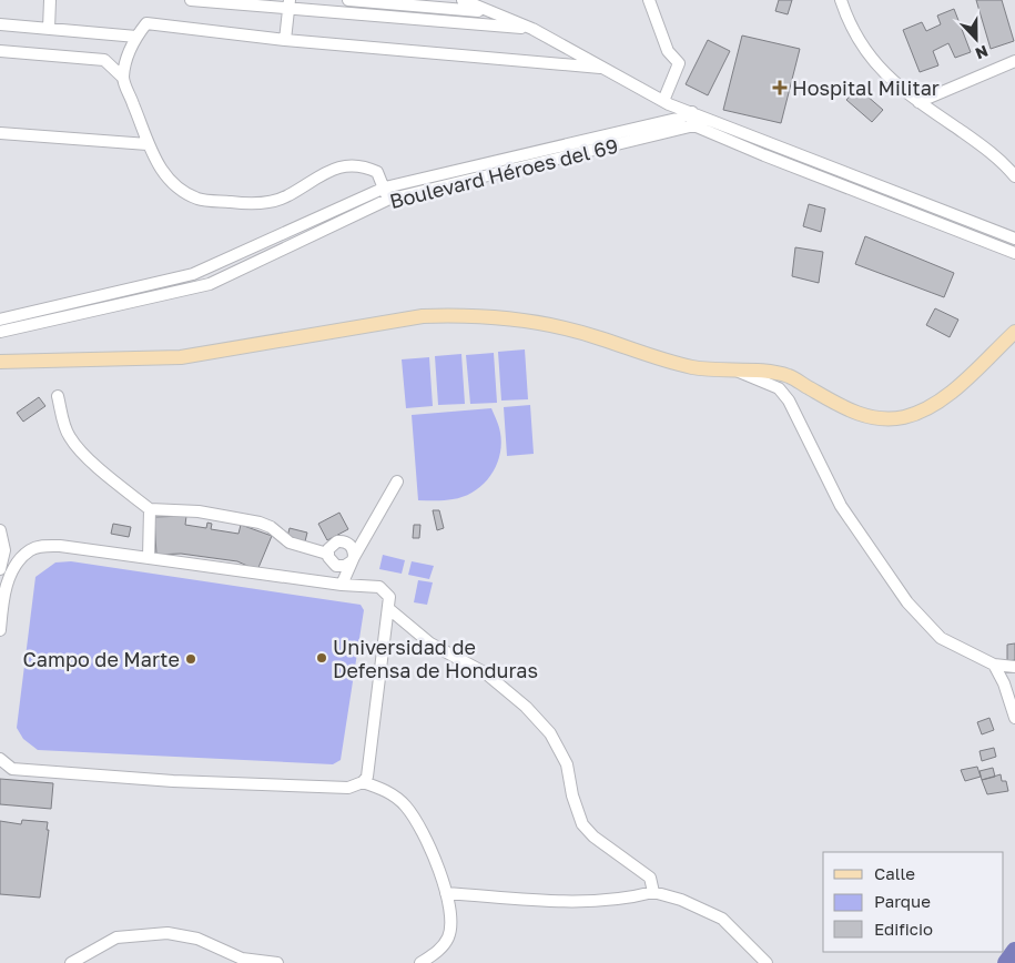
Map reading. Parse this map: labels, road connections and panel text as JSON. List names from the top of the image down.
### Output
{
  "streets": {
    "street": ["Boulevard Héroes del 69"]
  },
  "places": {
    "health": ["Hospital Militar"],
    "other": ["Universidad de Defensa de Honduras", "Campo de Marte"]
  },
  "legend": ["Calle", "Parque", "Edificio"],
  "north": "bottom"
}
